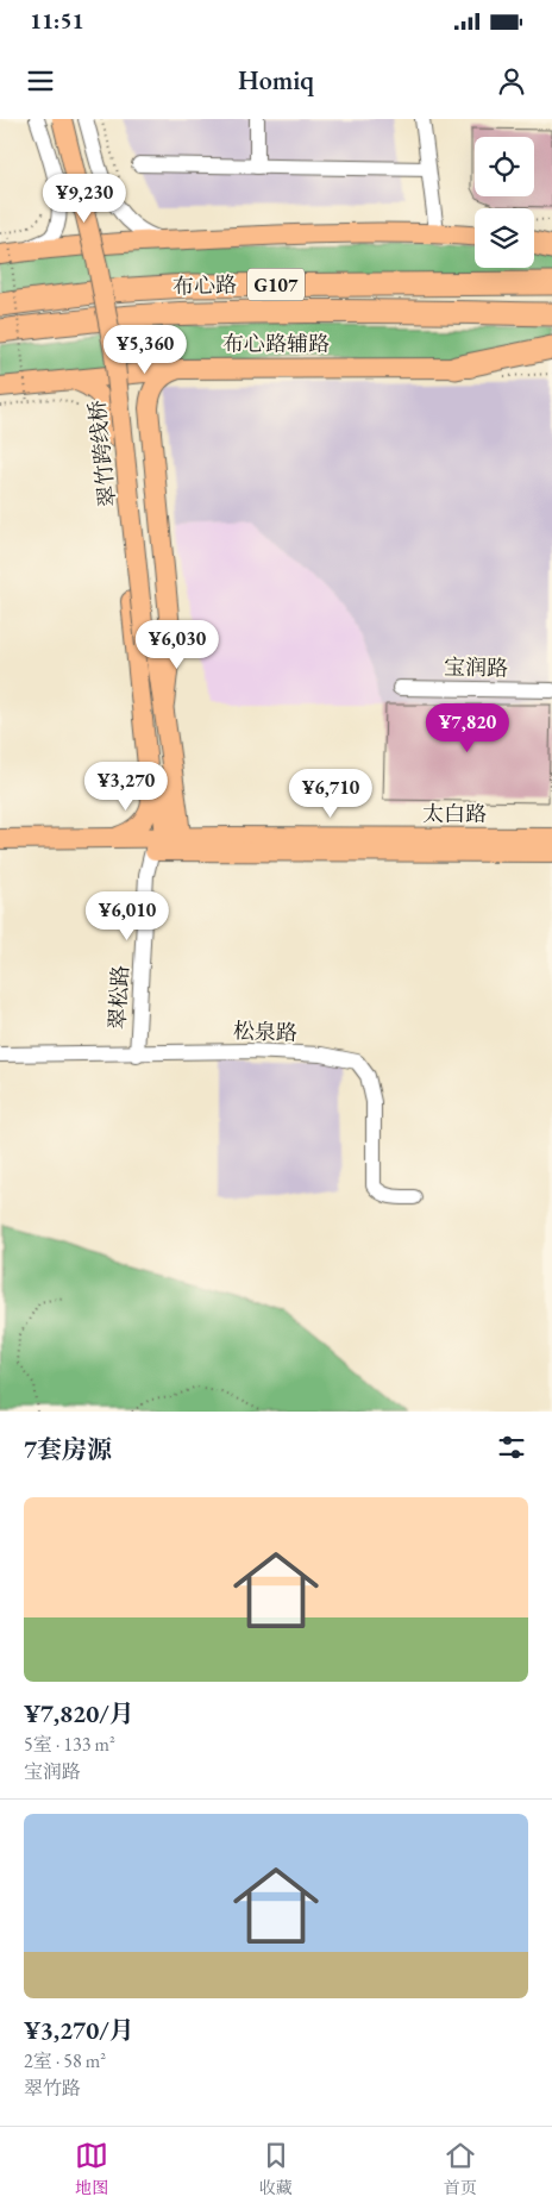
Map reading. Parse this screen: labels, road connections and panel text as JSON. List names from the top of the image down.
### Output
{
  "streets": {
    "highway": ["G107", "布心路"],
    "main road": ["布心路辅路", "翠竹跨线桥", "太白路"],
    "street": ["宝润路", "翠松路", "松泉路"]
  },
  "crossings": [
    ["太白路", "翠松路"],
    ["翠松路", "松泉路"]
  ],
  "page": {
    "status": "11:51",
    "header": "Homiq",
    "price": [
      "¥9,230",
      "¥5,360",
      "¥6,030",
      "¥7,820",
      "¥3,270",
      "¥6,710",
      "¥6,010"
    ],
    "heading": "7套房源",
    "list": [
      {
        "name": "¥7,820/月",
        "note": "5室 · 133 m² · 宝润路"
      },
      {
        "name": "¥3,270/月",
        "note": "2室 · 58 m² · 翠竹路"
      }
    ],
    "tabs": ["地图", "收藏", "首页"]
  }
}
